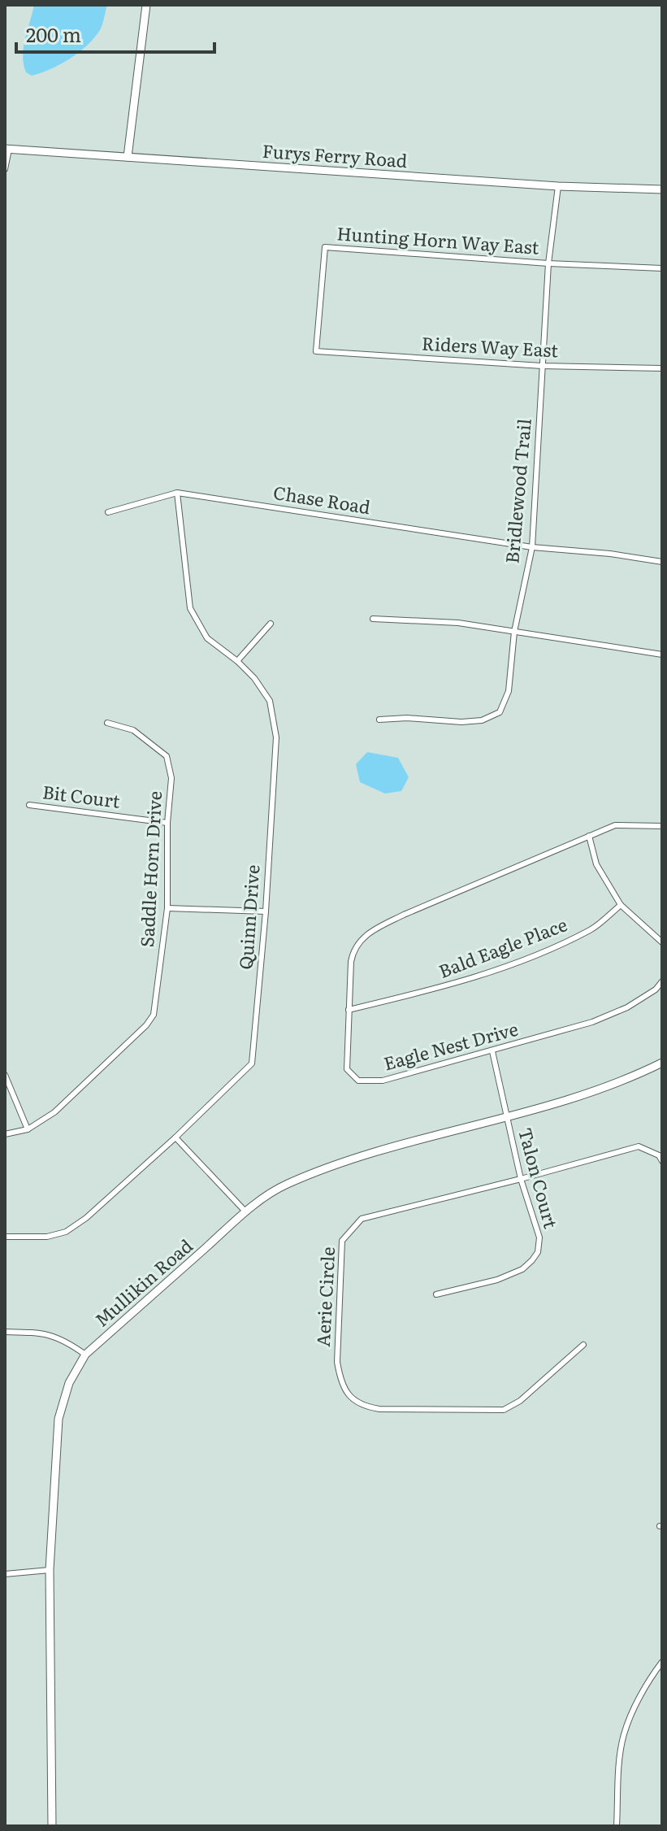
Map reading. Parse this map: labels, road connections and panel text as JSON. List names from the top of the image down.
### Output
{
  "streets": {
    "street": [
      "Furys Ferry Road",
      "Hunting Horn Way East",
      "Riders Way East",
      "Bridlewood Trail",
      "Chase Road",
      "Bit Court",
      "Saddle Horn Drive",
      "Quinn Drive",
      "Bald Eagle Place",
      "Eagle Nest Drive",
      "Talon Court",
      "Mullikin Road",
      "Aerie Circle"
    ]
  },
  "crossings": [
    ["Furys Ferry Road", "Bridlewood Trail"],
    ["Hunting Horn Way East", "Riders Way East"],
    ["Hunting Horn Way East", "Bridlewood Trail"],
    ["Riders Way East", "Bridlewood Trail"],
    ["Bridlewood Trail", "Chase Road"],
    ["Chase Road", "Quinn Drive"],
    ["Bit Court", "Saddle Horn Drive"],
    ["Bald Eagle Place", "Eagle Nest Drive"],
    ["Eagle Nest Drive", "Talon Court"],
    ["Talon Court", "Mullikin Road"],
    ["Talon Court", "Aerie Circle"]
  ],
  "scale_bar": "200 m"
}
